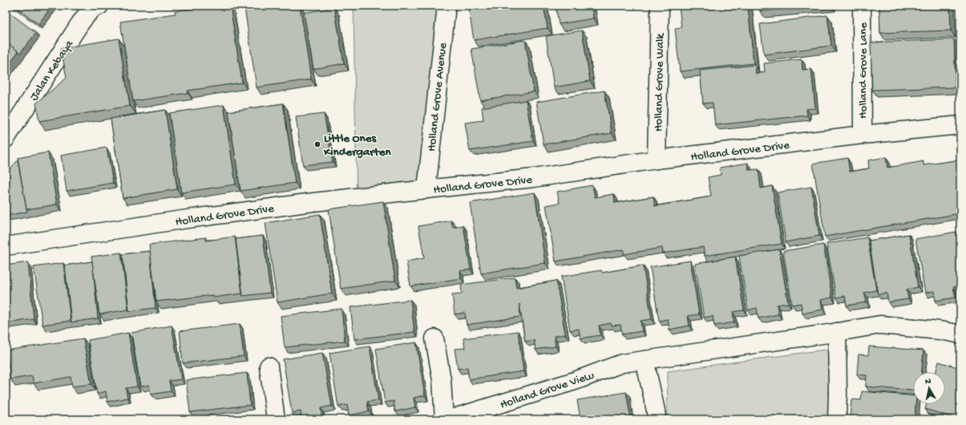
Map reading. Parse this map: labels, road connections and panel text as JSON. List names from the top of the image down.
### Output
{
  "streets": {
    "street": [
      "Jalan Kebaya",
      "Holland Grove Lane",
      "Holland Grove Walk",
      "Holland Grove Avenue",
      "Holland Grove Drive",
      "Holland Grove View"
    ]
  },
  "crossings": [
    ["Holland Grove Lane", "Holland Grove Drive"],
    ["Holland Grove Walk", "Holland Grove Drive"],
    ["Holland Grove Avenue", "Holland Grove Drive"]
  ],
  "places": ["Little Ones Kindergarten"],
  "north": "top"
}
